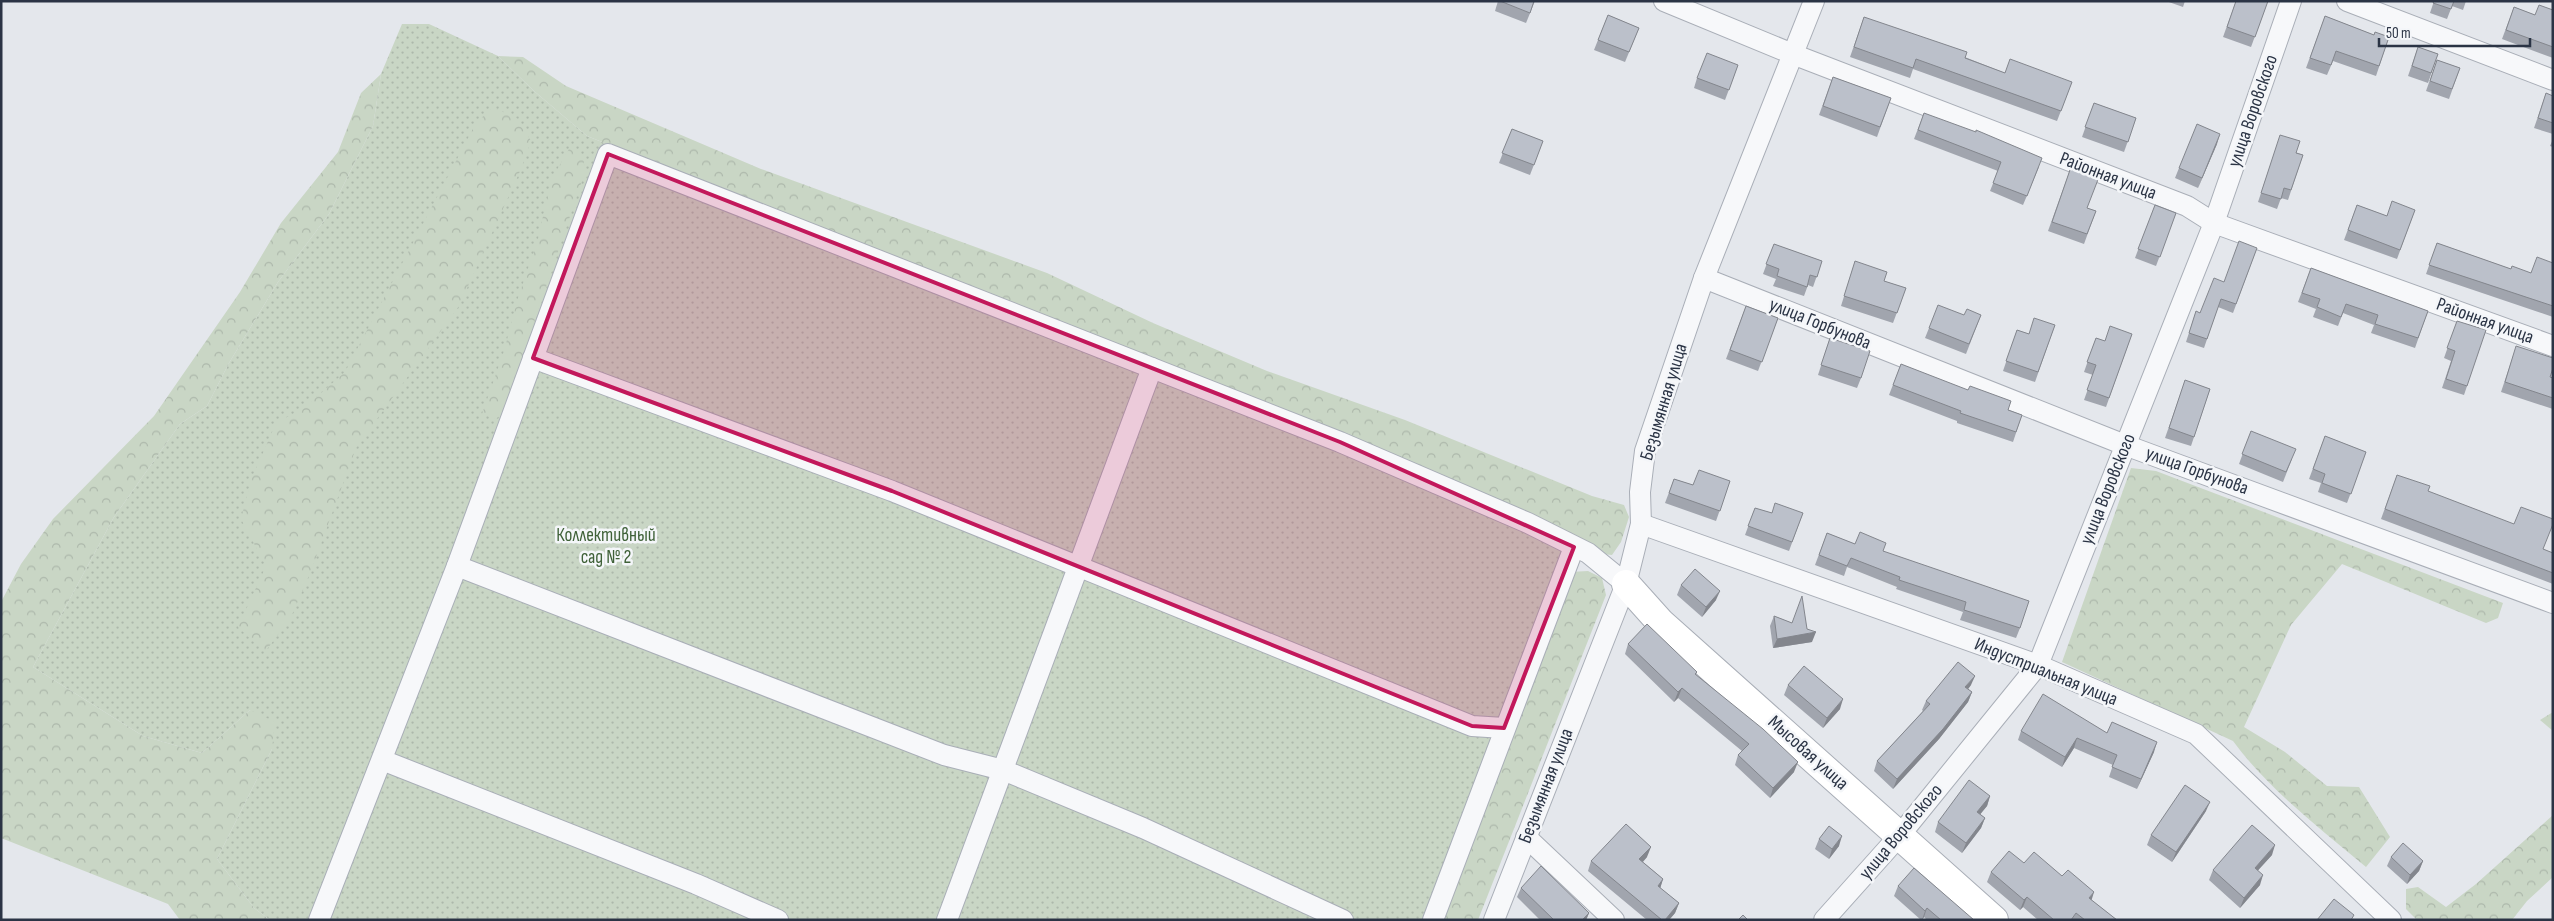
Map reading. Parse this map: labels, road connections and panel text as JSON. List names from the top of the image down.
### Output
{
  "streets": {
    "street": [
      "улица Воровского",
      "Районная улица",
      "улица Горбунова",
      "Безымянная улица",
      "Индустриальная улица",
      "Мысовая улица"
    ]
  },
  "crossings": [
    ["улица Воровского", "Районная улица"],
    ["улица Воровского", "улица Горбунова"],
    ["улица Воровского", "Индустриальная улица"],
    ["улица Воровского", "Мысовая улица"],
    ["Районная улица", "Безымянная улица"],
    ["улица Горбунова", "Безымянная улица"],
    ["Безымянная улица", "Индустриальная улица"],
    ["Безымянная улица", "Мысовая улица"]
  ],
  "parks": ["Коллективный сад № 2"],
  "scale_bar": "50 m"
}
